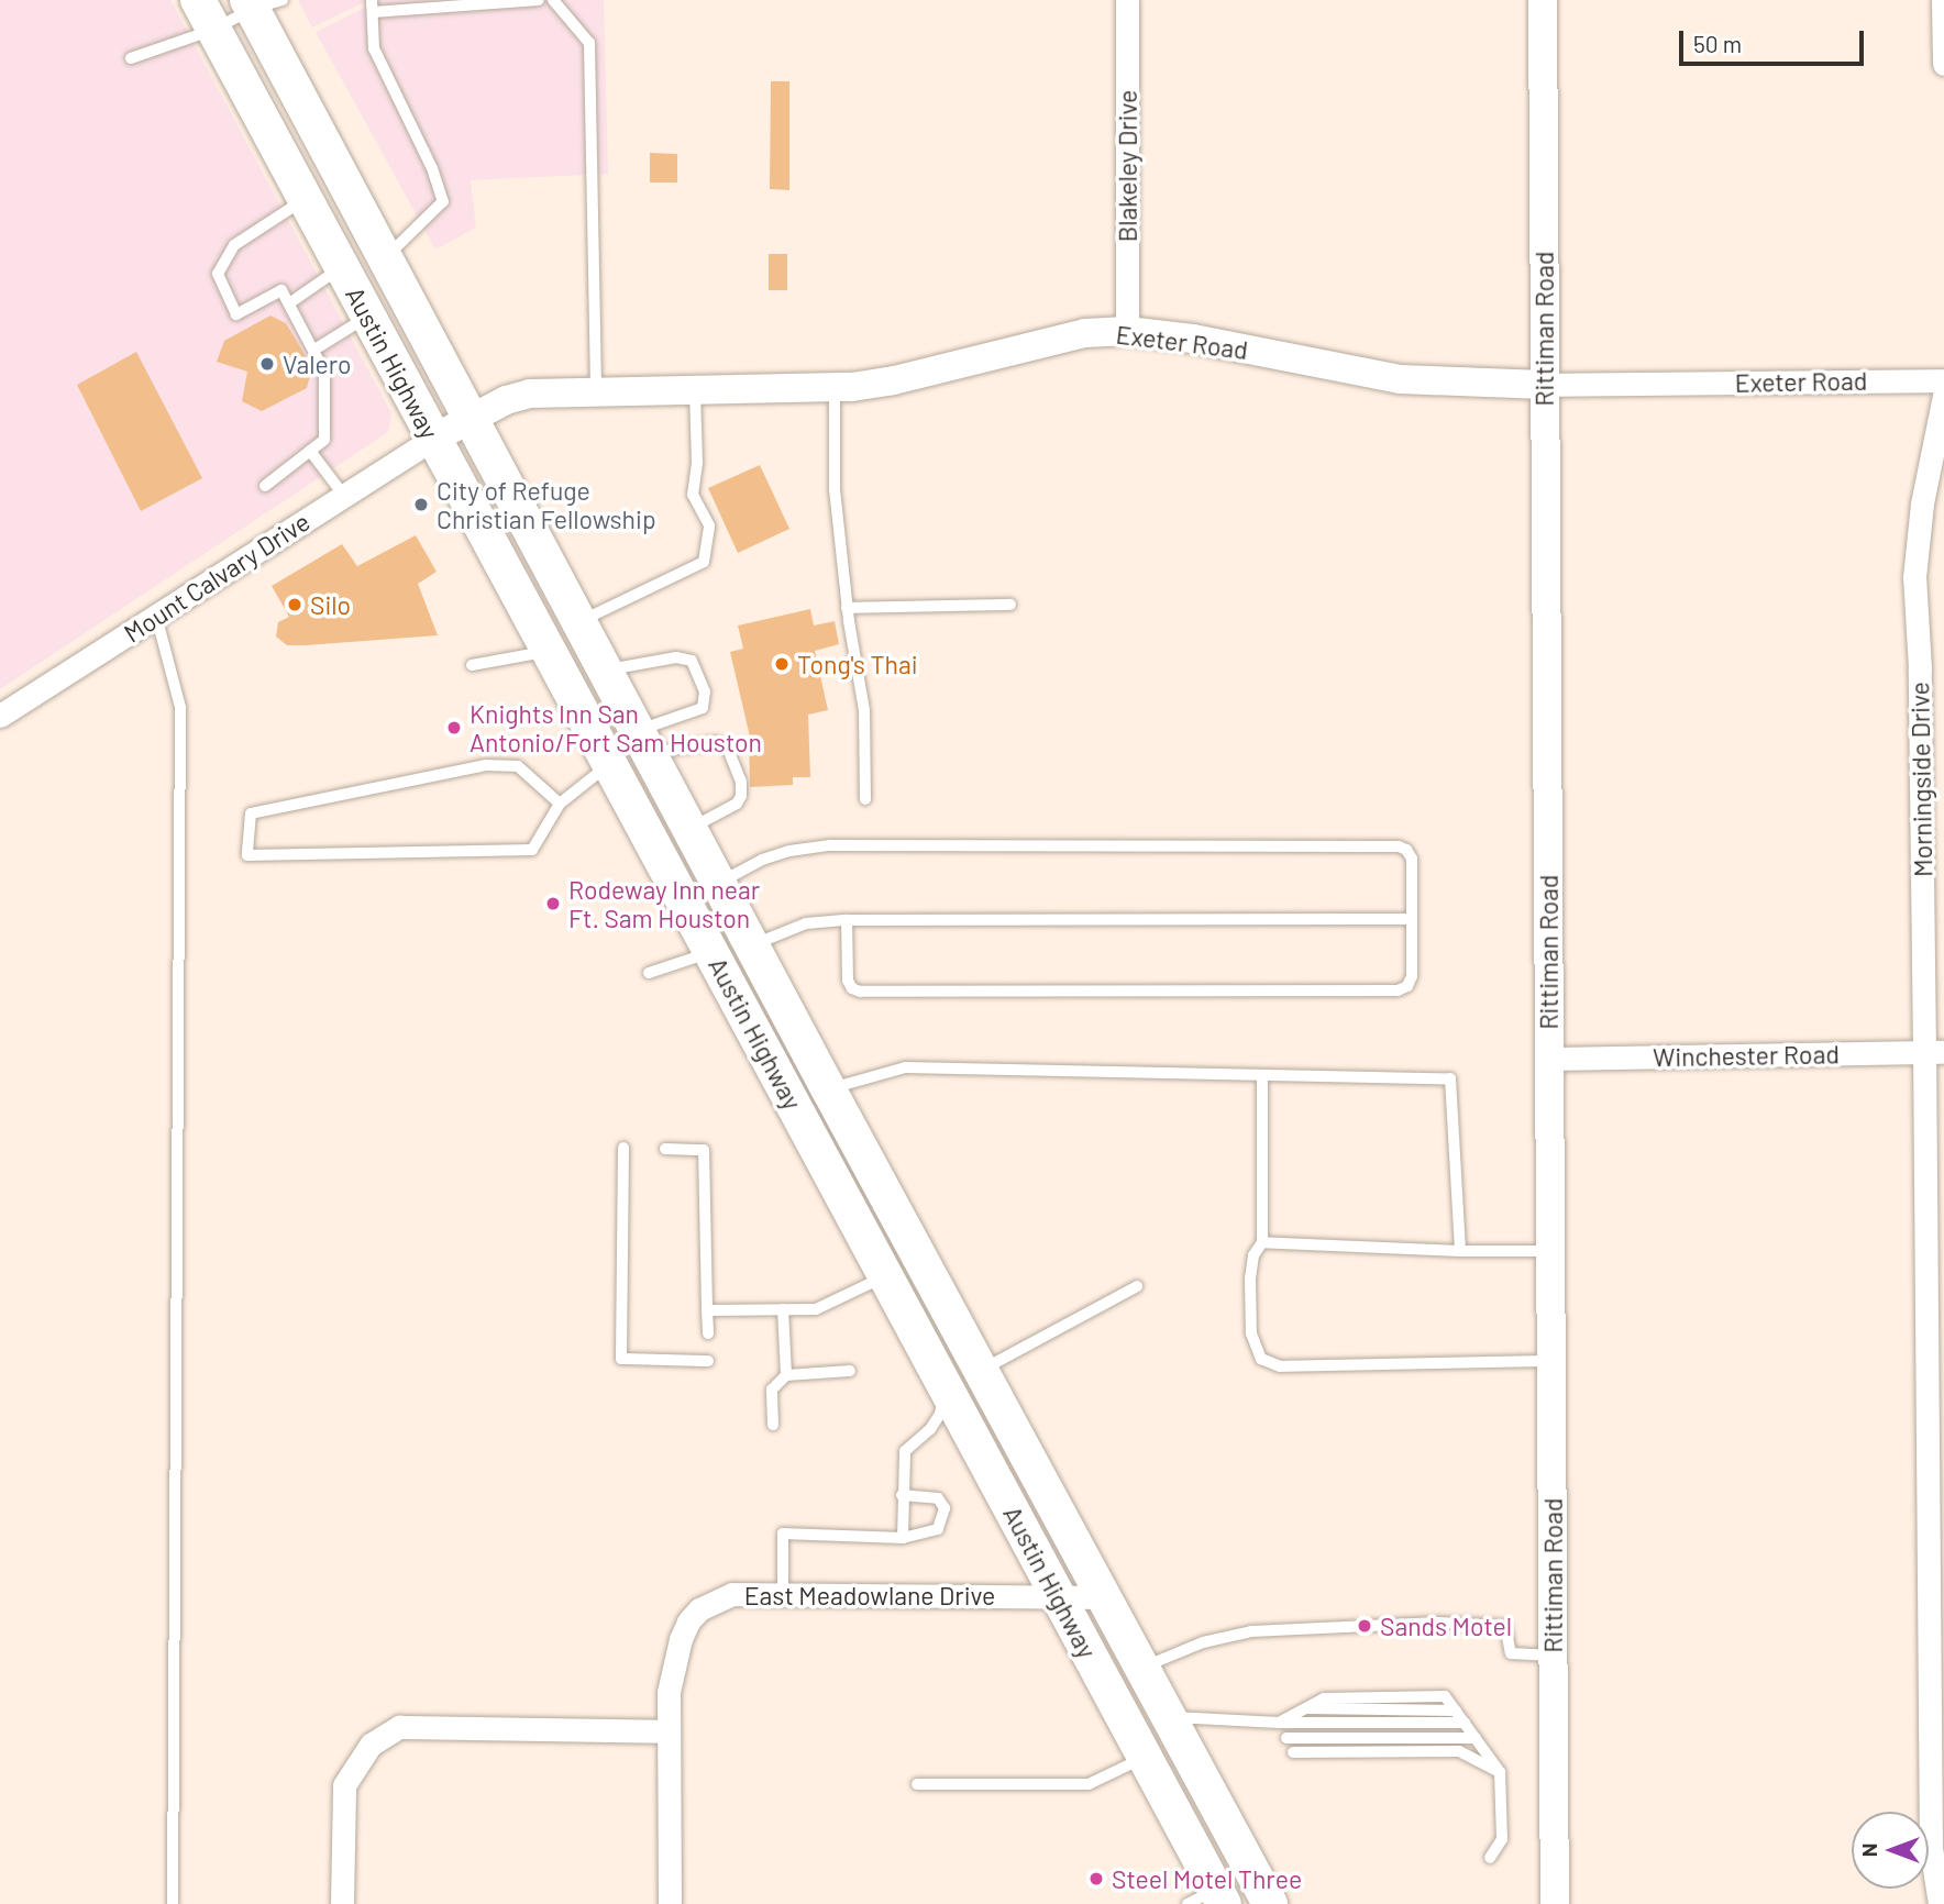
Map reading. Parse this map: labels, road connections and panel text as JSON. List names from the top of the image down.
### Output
{
  "streets": {
    "main road": ["Austin Highway"],
    "street": [
      "Blakeley Drive",
      "Rittiman Road",
      "Exeter Road",
      "Mount Calvary Drive",
      "Morningside Drive",
      "Winchester Road",
      "East Meadowlane Drive"
    ]
  },
  "crossings": [
    ["Blakeley Drive", "Exeter Road"],
    ["Rittiman Road", "Exeter Road"],
    ["Rittiman Road", "Winchester Road"],
    ["Exeter Road", "Austin Highway"],
    ["Exeter Road", "Mount Calvary Drive"],
    ["Austin Highway", "Mount Calvary Drive"],
    ["Austin Highway", "East Meadowlane Drive"],
    ["Morningside Drive", "Winchester Road"]
  ],
  "places": [
    "Valero",
    "City of Refuge Christian Fellowship",
    "Silo",
    "Tong's Thai",
    "Knights Inn San Antonio/Fort Sam Houston",
    "Rodeway Inn near Ft. Sam Houston",
    "Sands Motel",
    "Steel Motel Three"
  ],
  "scale_bar": "50 m",
  "north": "left"
}
